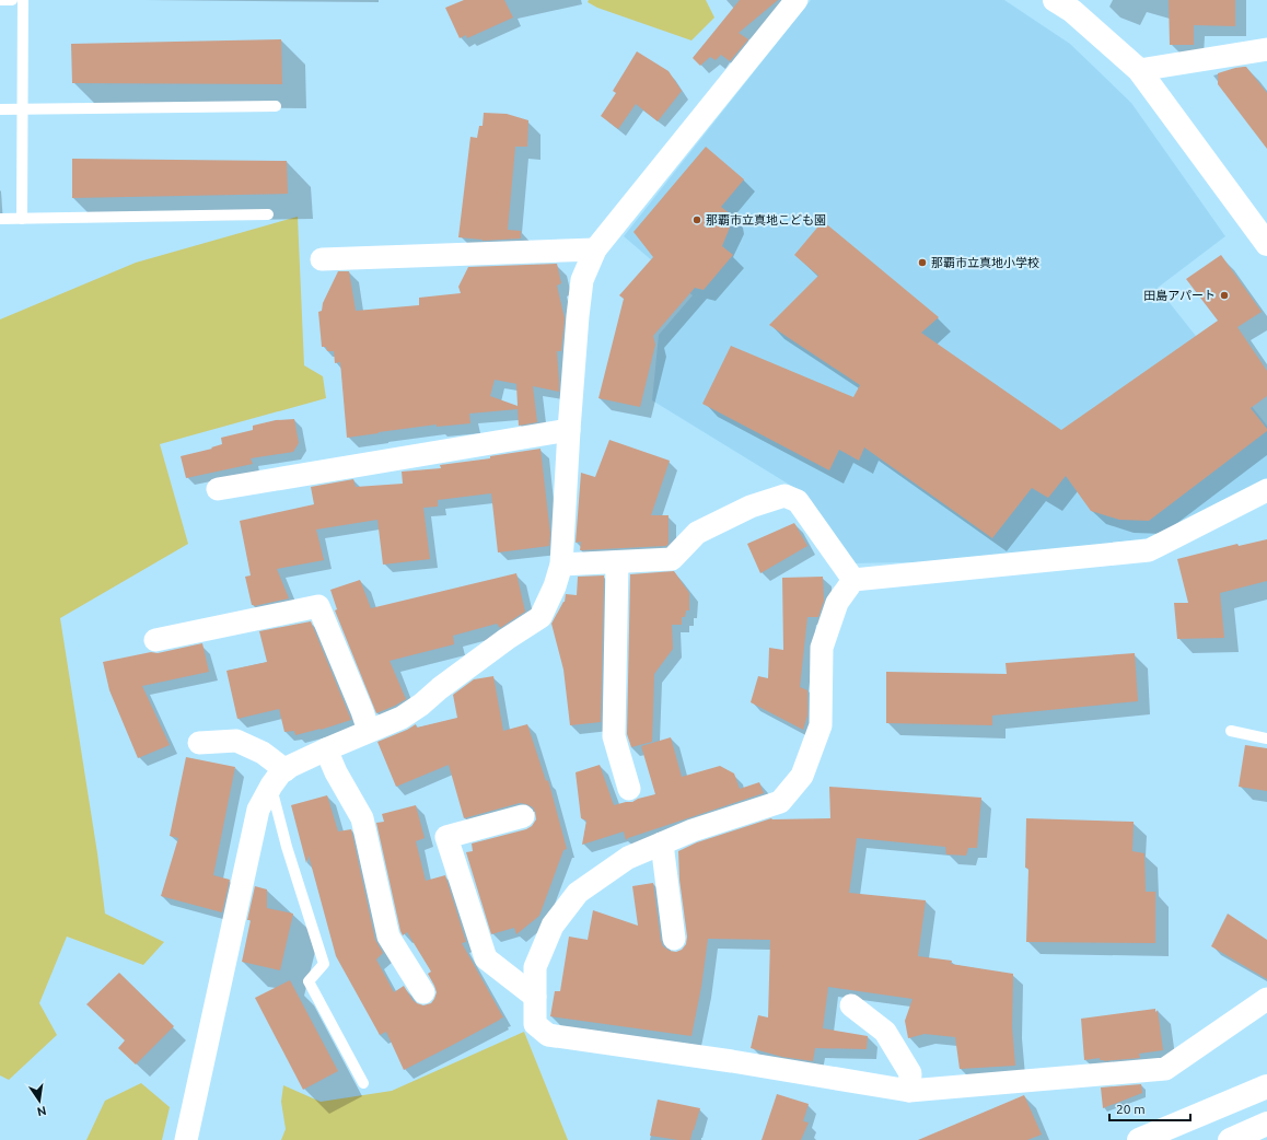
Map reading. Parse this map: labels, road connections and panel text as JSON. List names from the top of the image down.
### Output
{
  "places": ["那覇市立真地こども園", "那覇市立真地小学校", "田島アパート"],
  "scale_bar": "20 m",
  "north": "bottom"
}
